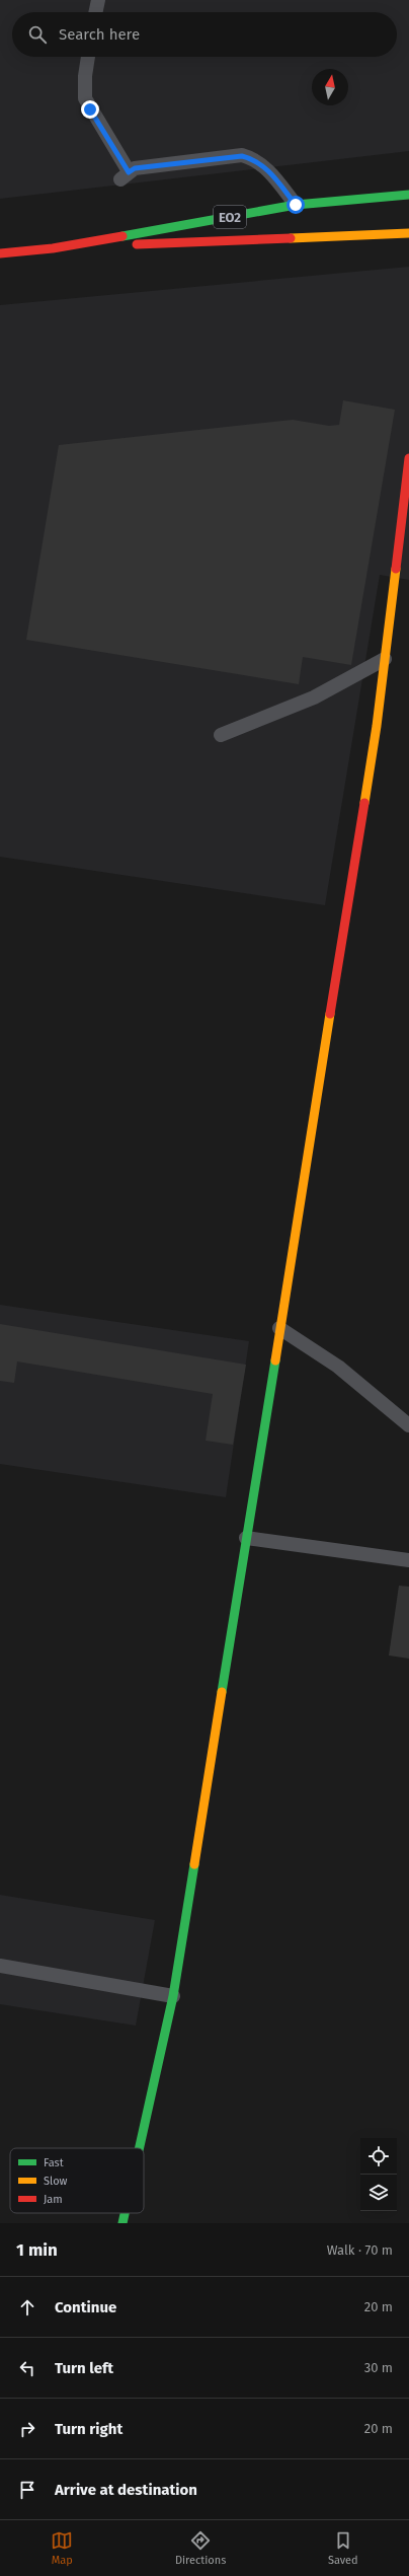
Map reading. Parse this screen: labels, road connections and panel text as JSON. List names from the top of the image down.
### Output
{
  "streets": {
    "main road": ["ΕΟ2"]
  },
  "legend": ["Fast", "Slow", "Jam"],
  "north": "top",
  "page": {
    "search": "Search here",
    "heading": ["1 min", "Walk · 70 m"],
    "list": [
      ["Continue", "20 m"],
      ["Turn left", "30 m"],
      ["Turn right", "20 m"],
      "Arrive at destination"
    ],
    "nav": ["Map", "Directions", "Saved"]
  }
}
